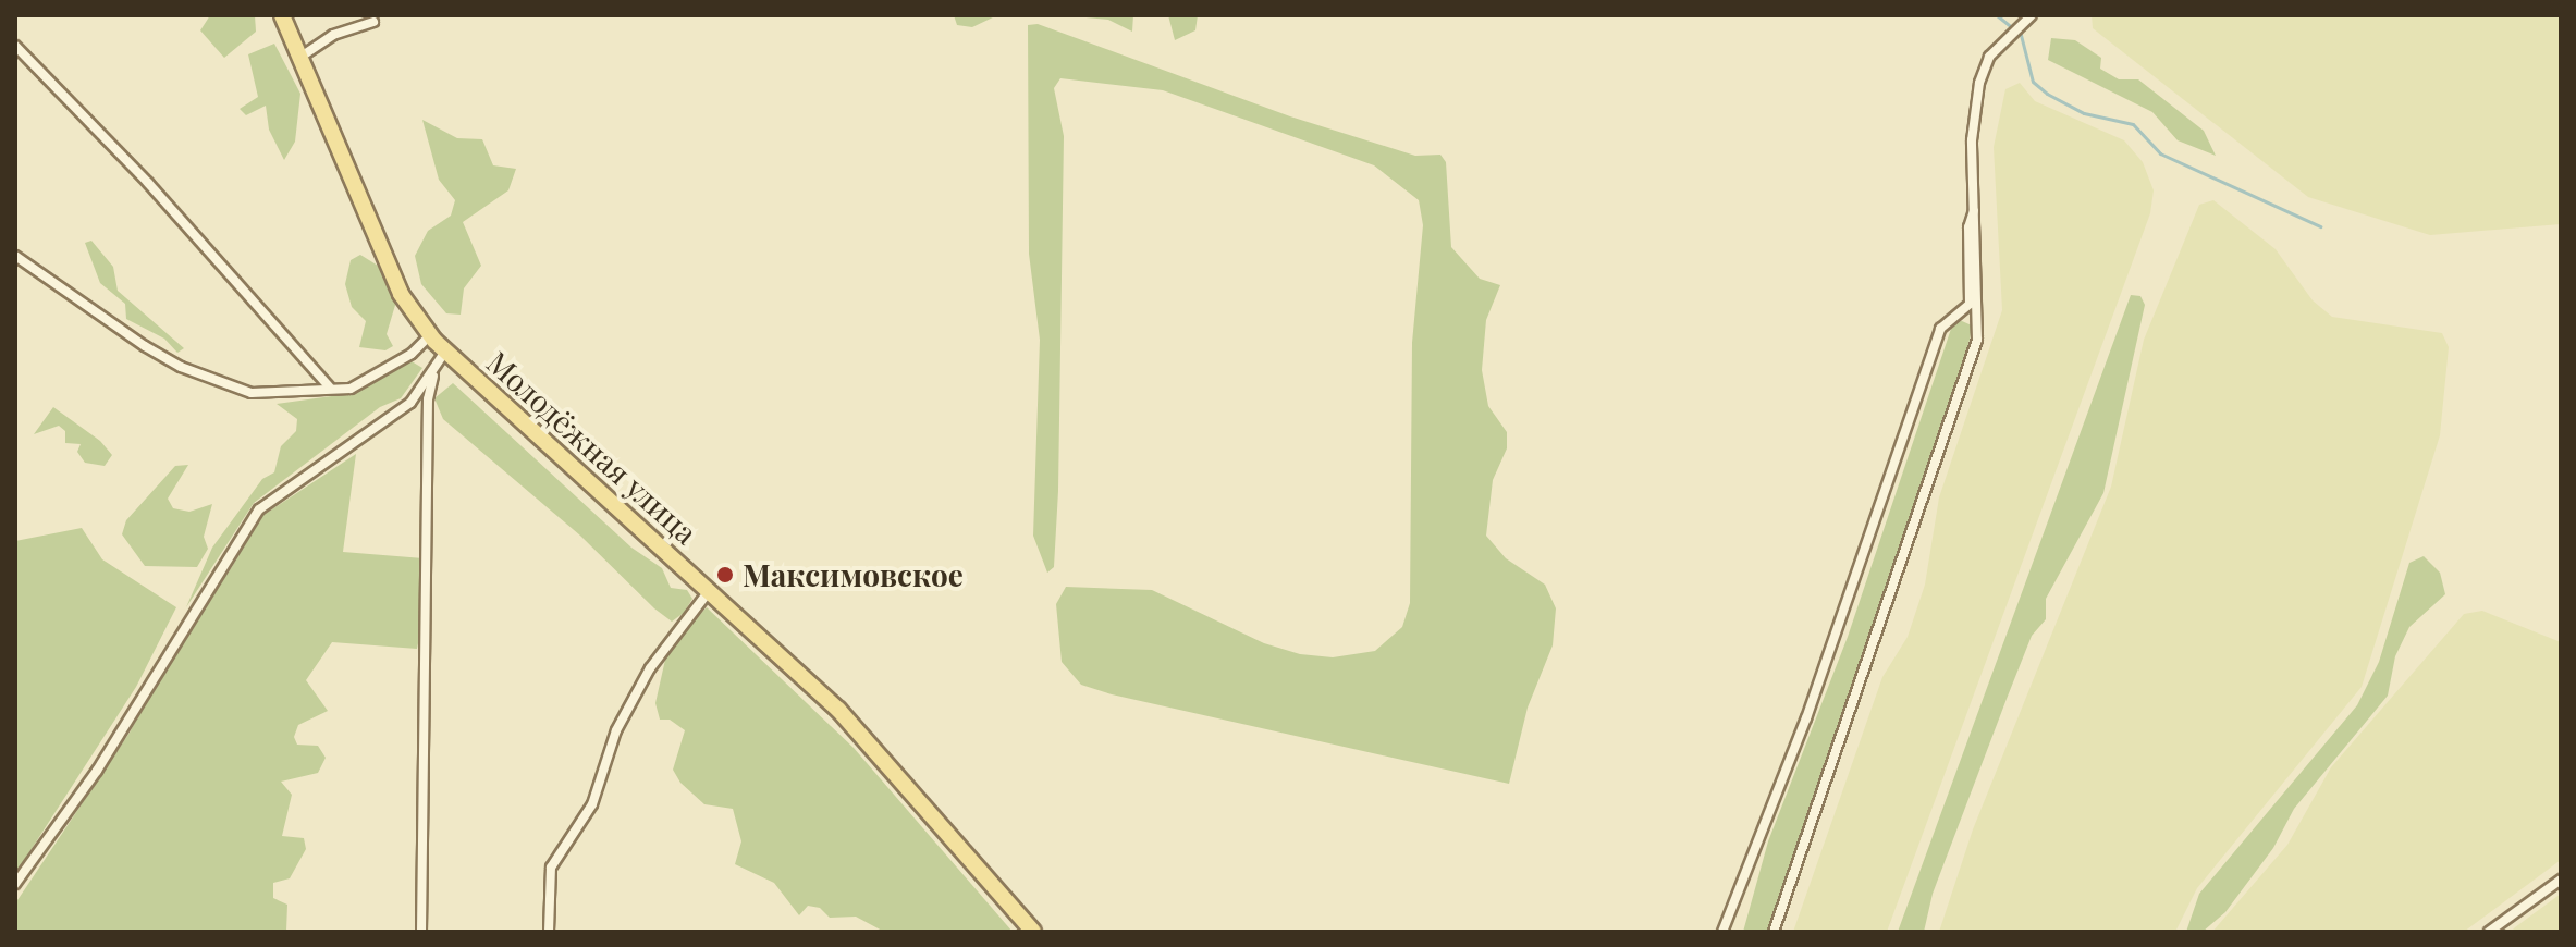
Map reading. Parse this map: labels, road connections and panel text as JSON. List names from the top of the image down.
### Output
{
  "streets": {
    "main road": ["Молодёжная улица"]
  },
  "places": ["Максимовское"]
}
